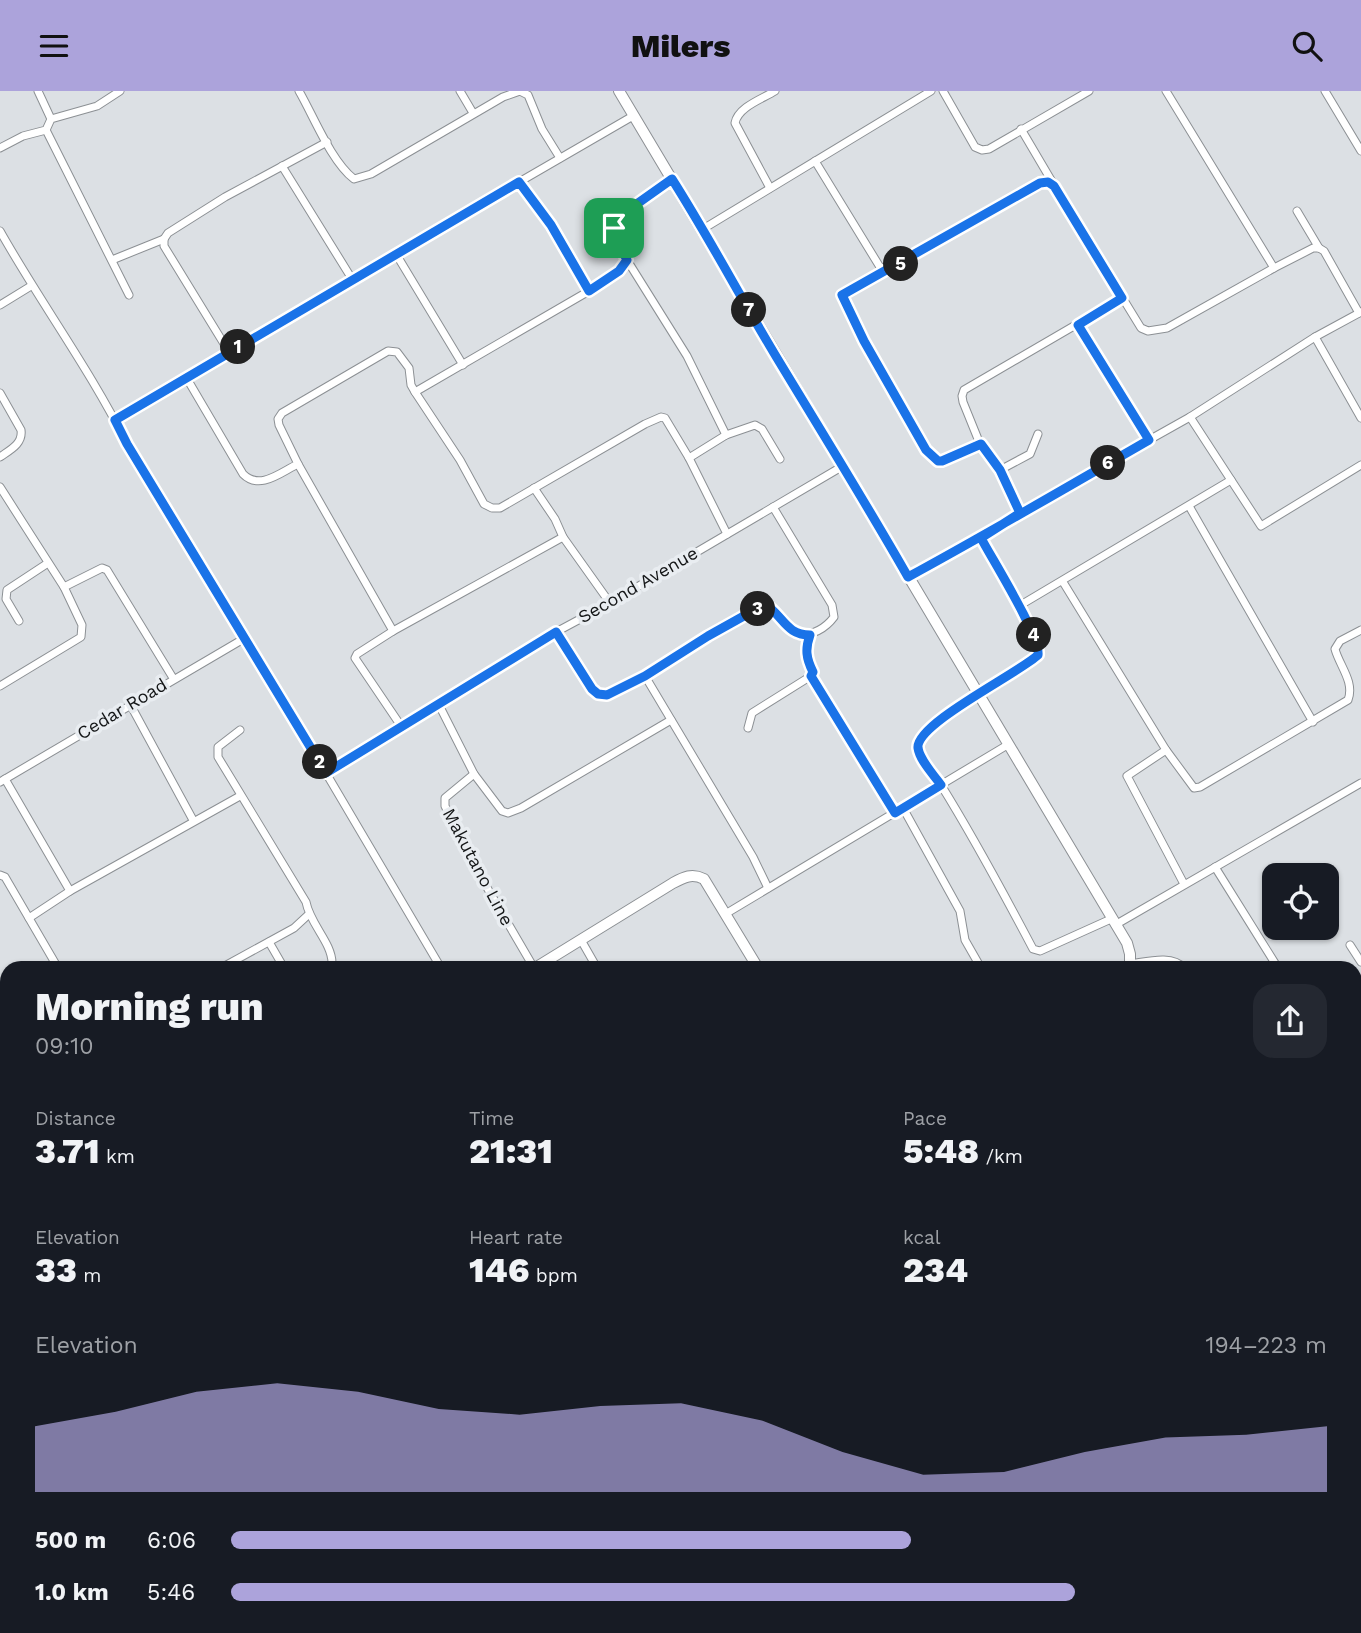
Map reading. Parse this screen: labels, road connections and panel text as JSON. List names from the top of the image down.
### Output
{
  "streets": {
    "street": ["Second Avenue", "Cedar Road", "Makutano Line"]
  },
  "page": {
    "header": "Milers",
    "pins": [
      "5",
      "7",
      "1",
      "6",
      "3",
      "4",
      "2"
    ],
    "heading": ["Morning run", "09:10"],
    "stats": [
      ["Distance", "3.71 km"],
      ["Time", "21:31"],
      ["Pace", "5:48 /km"],
      ["Elevation", "33 m"],
      ["Heart rate", "146 bpm"],
      ["kcal", "234"]
    ],
    "chart": ["Elevation", "194–223 m"],
    "list": [
      {
        "name": "500 m",
        "note": "6:06"
      },
      {
        "name": "1.0 km",
        "note": "5:46"
      }
    ]
  }
}
